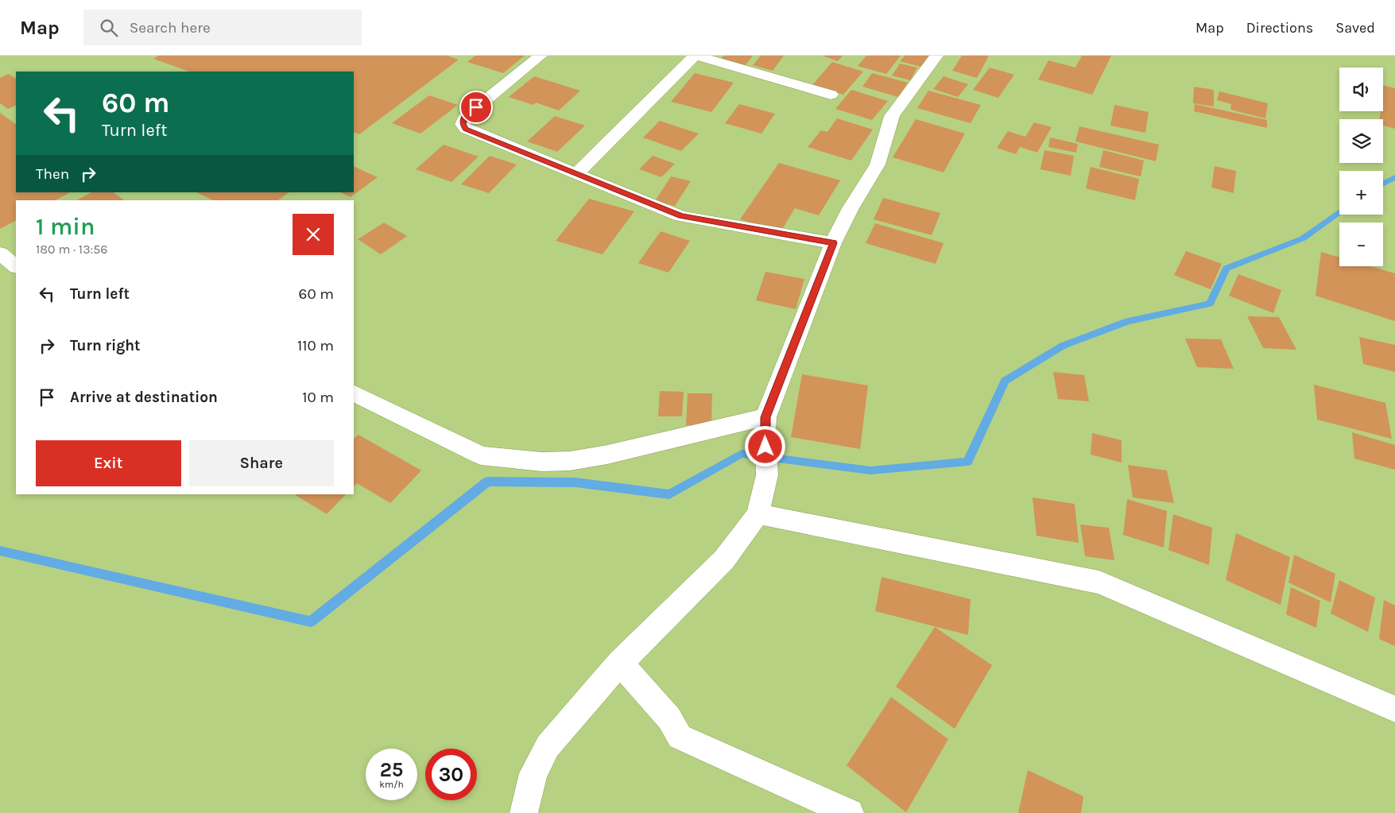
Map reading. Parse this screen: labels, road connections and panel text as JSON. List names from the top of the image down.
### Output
{
  "page": {
    "header": "Map",
    "search": "Search here",
    "nav": ["Map", "Directions", "Saved"],
    "map_buttons": ["+", "−"],
    "turn": ["60 m", "Turn left"],
    "then": "Then",
    "heading": ["1 min", "180 m · 13:56"],
    "list": [
      {
        "name": "Turn left",
        "value": "60 m"
      },
      {
        "name": "Turn right",
        "value": "110 m"
      },
      {
        "name": "Arrive at destination",
        "value": "10 m"
      }
    ],
    "buttons": ["Exit", "Share"],
    "speed": "25 km/h",
    "limit": "30"
  }
}
